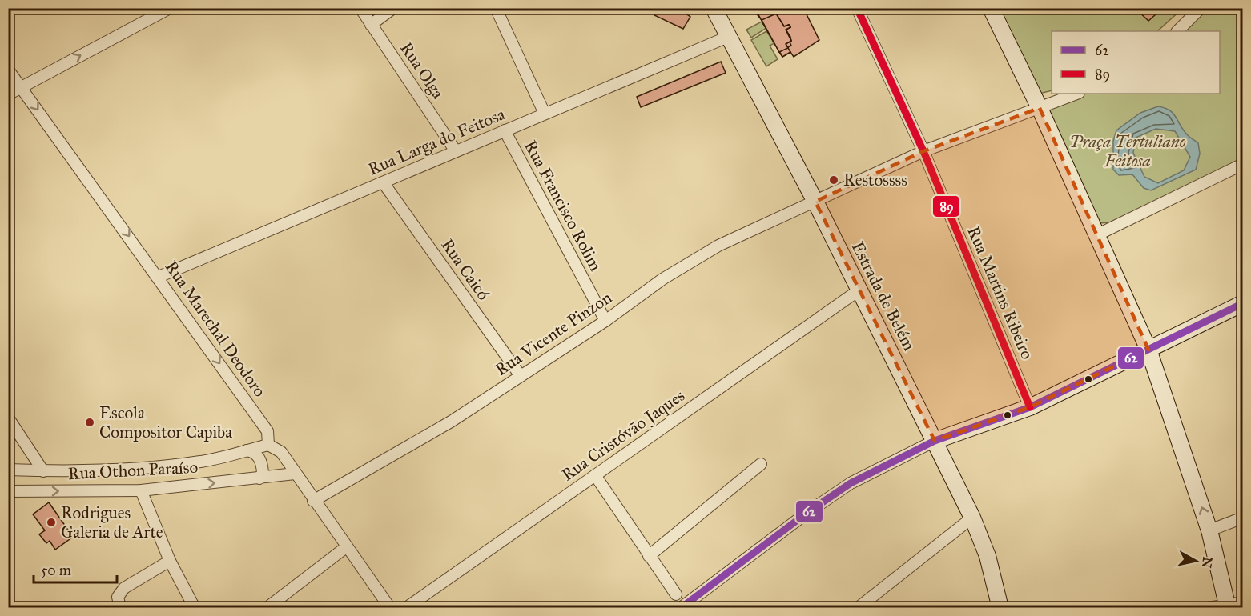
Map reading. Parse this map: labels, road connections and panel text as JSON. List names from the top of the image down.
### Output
{
  "streets": {
    "street": [
      "Rua Olga",
      "Rua Larga do Feitosa",
      "Rua Francisco Rolim",
      "Rua Caicó",
      "Rua Martins Ribeiro",
      "Estrada de Belém",
      "Rua Marechal Deodoro",
      "Rua Vicente Pinzon",
      "Rua Cristóvão Jaques",
      "Rua Othon Paraíso"
    ]
  },
  "crossings": [
    ["Rua Olga", "Rua Larga do Feitosa"],
    ["Rua Larga do Feitosa", "Rua Francisco Rolim"],
    ["Rua Larga do Feitosa", "Rua Caicó"],
    ["Rua Larga do Feitosa", "Estrada de Belém"],
    ["Rua Larga do Feitosa", "Rua Marechal Deodoro"],
    ["Rua Francisco Rolim", "Rua Vicente Pinzon"],
    ["Rua Caicó", "Rua Vicente Pinzon"],
    ["Rua Martins Ribeiro", "Rua Vicente Pinzon"],
    ["Estrada de Belém", "Rua Vicente Pinzon"],
    ["Estrada de Belém", "Rua Cristóvão Jaques"],
    ["Rua Marechal Deodoro", "Rua Othon Paraíso"]
  ],
  "one_way": ["Rua Marechal Deodoro"],
  "parks": ["Praça Tertuliano Feitosa"],
  "places": ["Restossss", "Escola Compositor Capiba", "Rodrigues Galeria de Arte"],
  "lines": ["transit line 89", "transit line 62"],
  "legend": ["62", "89"],
  "scale_bar": "50 m",
  "north": "right"
}
